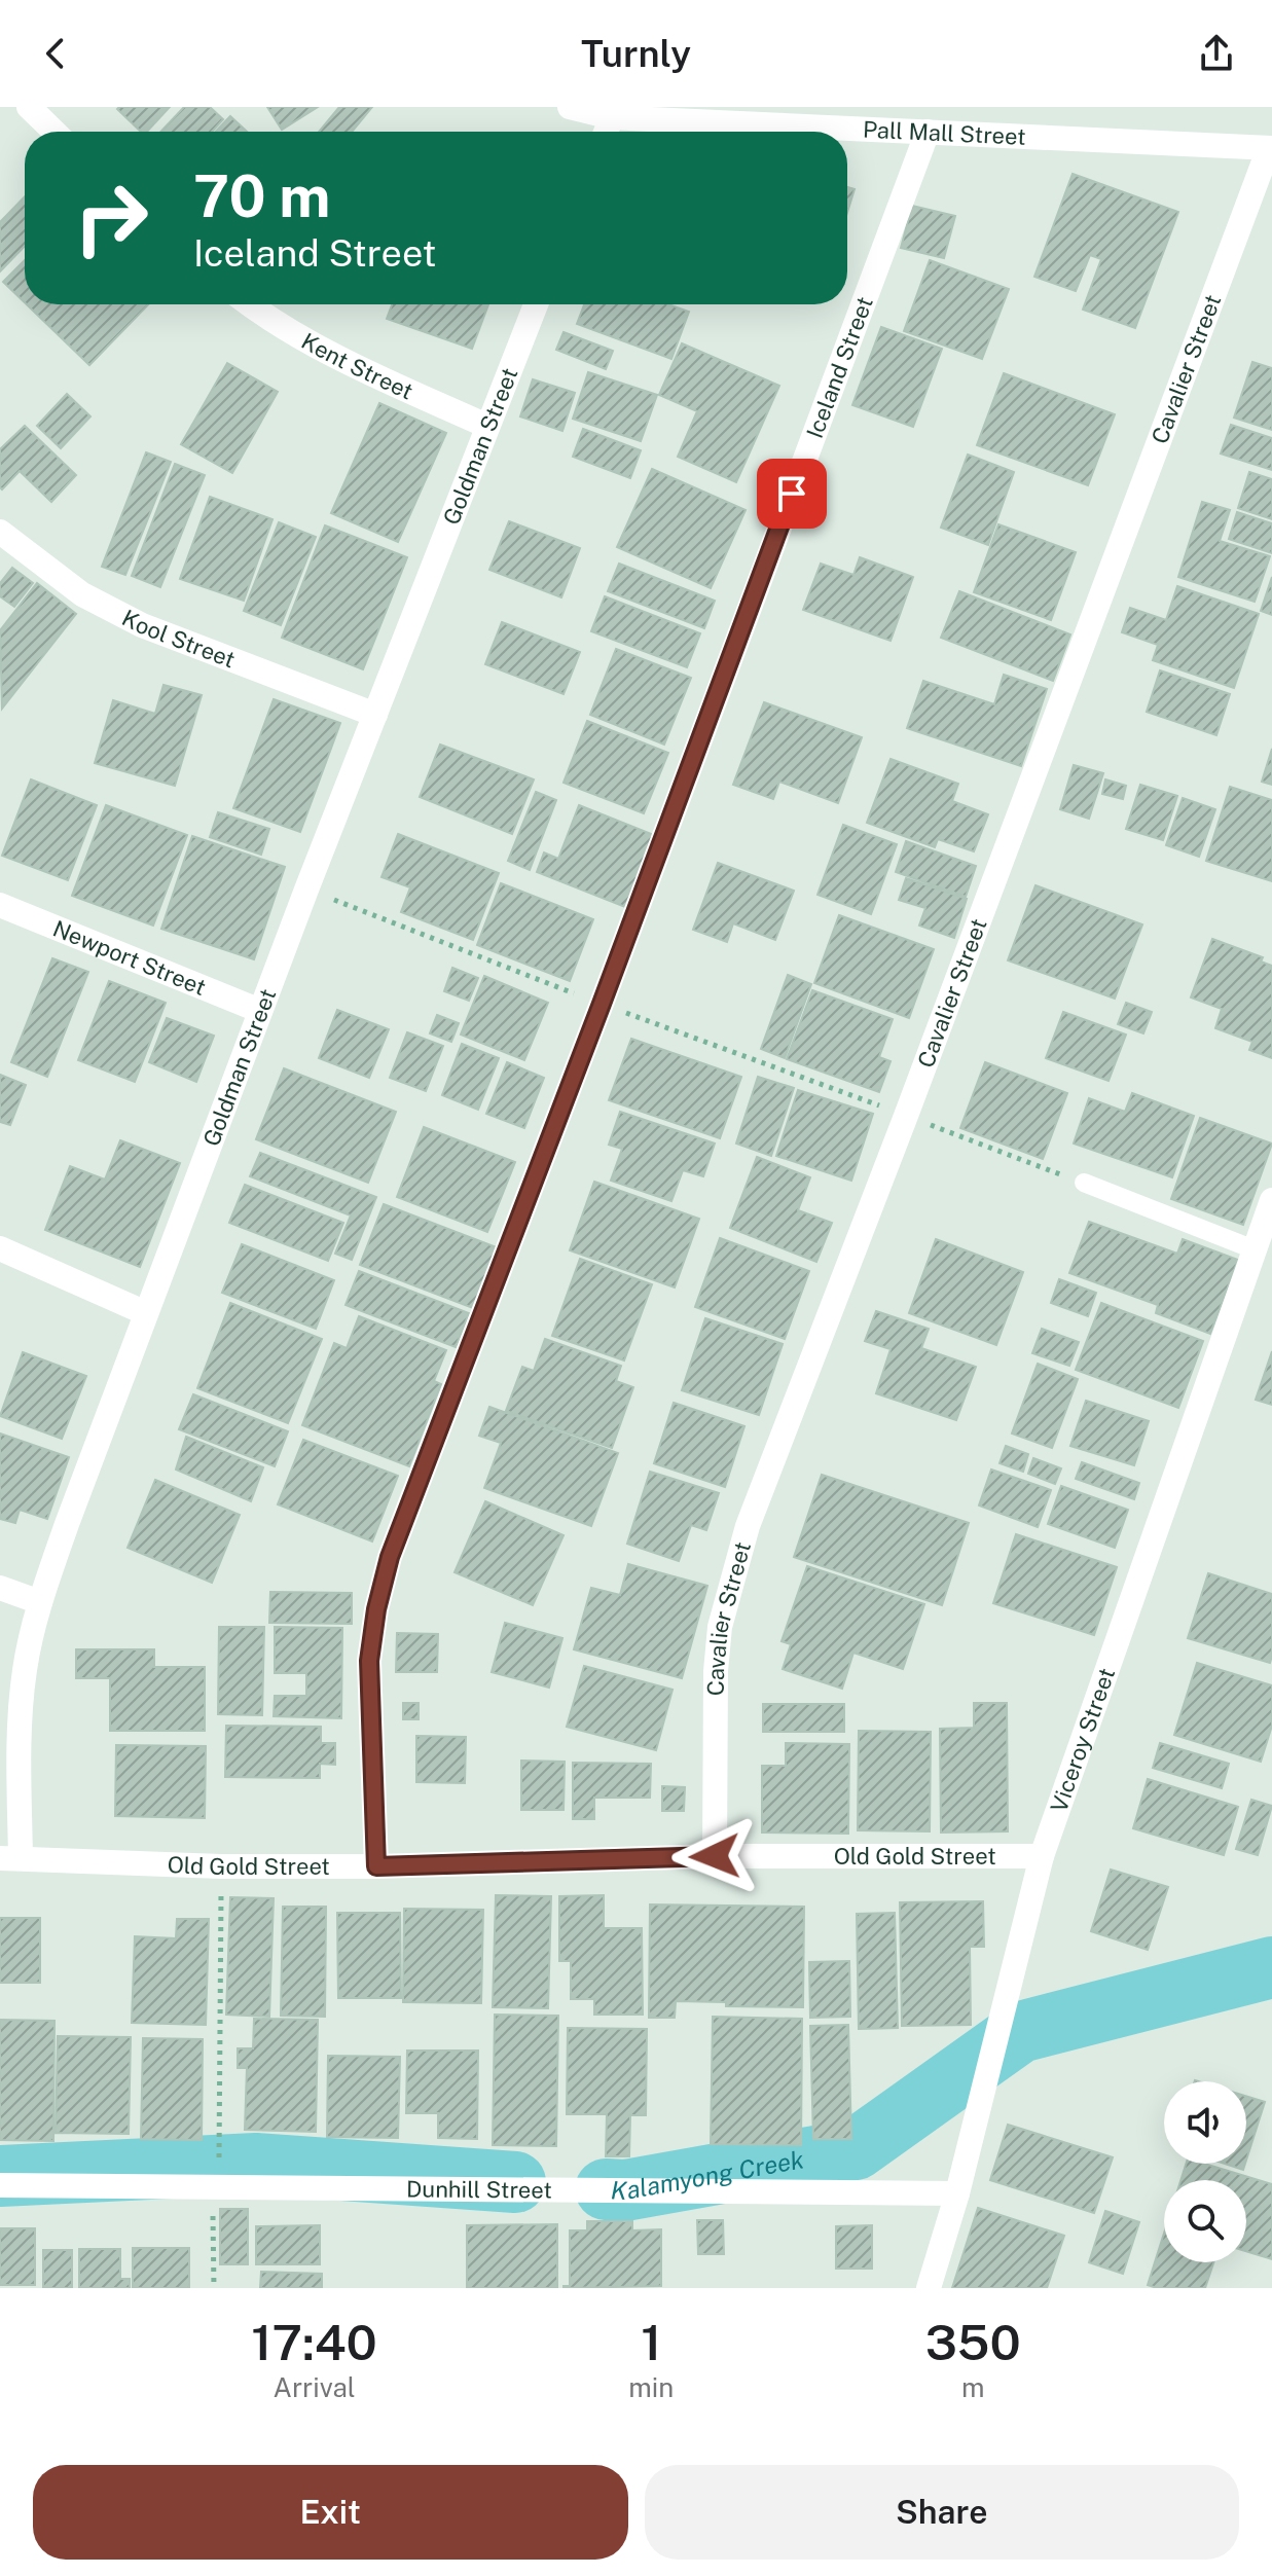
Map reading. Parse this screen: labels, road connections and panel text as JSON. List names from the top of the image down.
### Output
{
  "streets": {
    "street": [
      "Pall Mall Street",
      "Kent Street",
      "Iceland Street",
      "Cavalier Street",
      "Goldman Street",
      "Kool Street",
      "Newport Street",
      "Viceroy Street",
      "Old Gold Street",
      "Dunhill Street"
    ]
  },
  "crossings": [
    ["Pall Mall Street", "Iceland Street"],
    ["Pall Mall Street", "Cavalier Street"],
    ["Kent Street", "Goldman Street"],
    ["Iceland Street", "Old Gold Street"],
    ["Cavalier Street", "Old Gold Street"],
    ["Goldman Street", "Kool Street"],
    ["Goldman Street", "Newport Street"],
    ["Goldman Street", "Old Gold Street"],
    ["Viceroy Street", "Old Gold Street"],
    ["Viceroy Street", "Dunhill Street"]
  ],
  "water": ["Kalamyong Creek"],
  "page": {
    "header": "Turnly",
    "turn": ["70 m", "Iceland Street"],
    "eta": [
      "17:40",
      "Arrival",
      "1",
      "min",
      "350",
      "m"
    ],
    "buttons": ["Exit", "Share"]
  }
}
